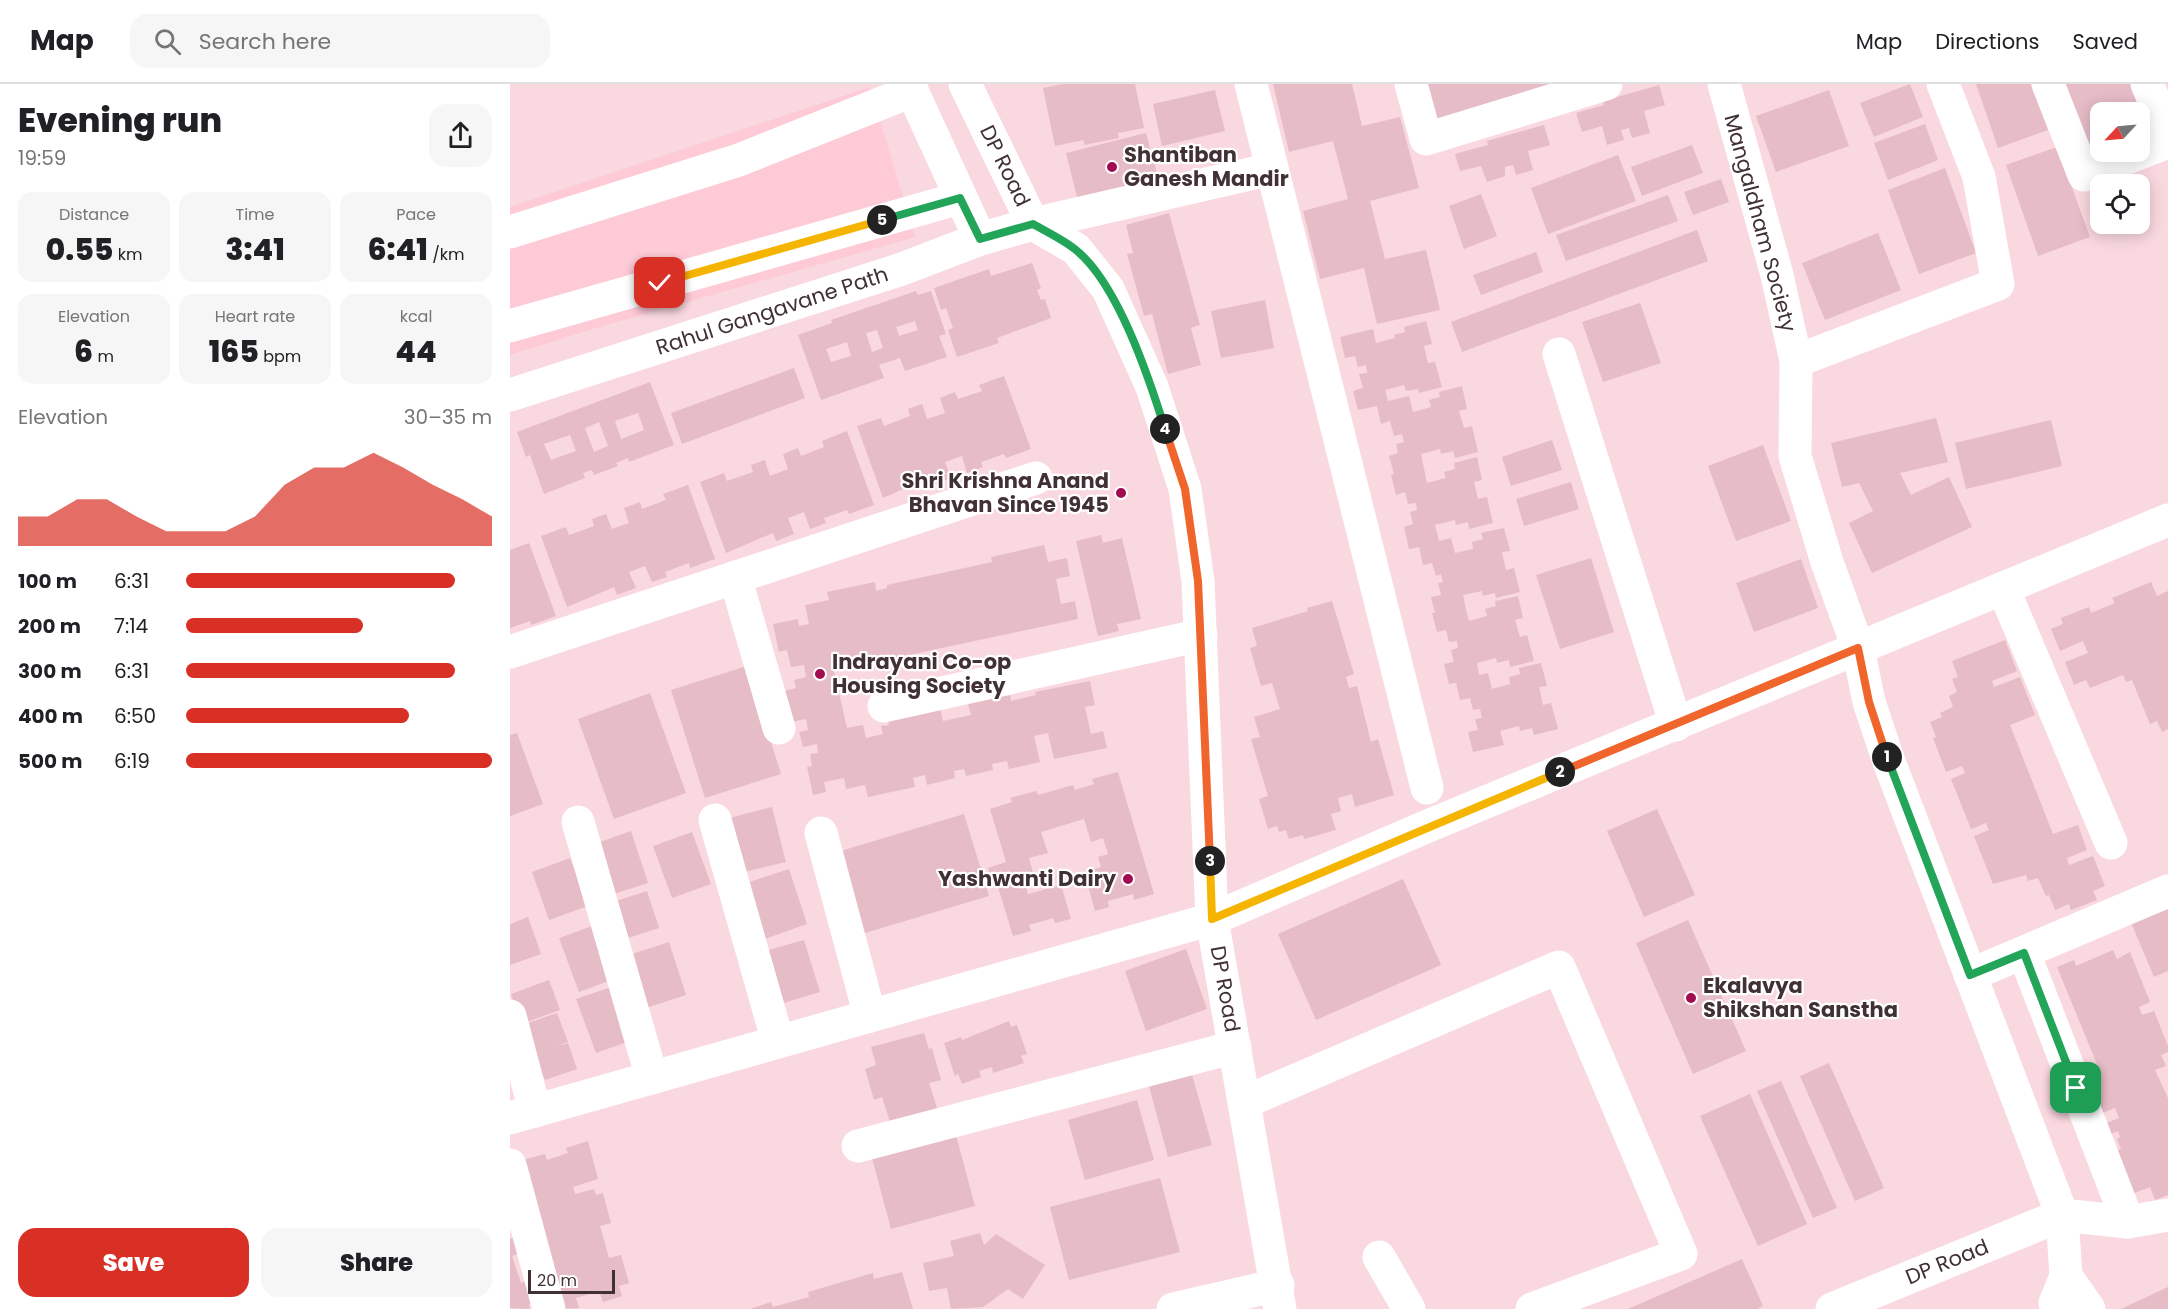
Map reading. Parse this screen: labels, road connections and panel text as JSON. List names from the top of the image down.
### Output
{
  "streets": {
    "street": ["DP Road", "Mangaldham Society", "Rahul Gangavane Path"]
  },
  "crossings": [
    ["DP Road", "Mangaldham Society"],
    ["DP Road", "Rahul Gangavane Path"]
  ],
  "places": [
    "Shantiban Ganesh Mandir",
    "Shri Krishna Anand Bhavan Since 1945",
    "Indrayani Co-op Housing Society",
    "Yashwanti Dairy",
    "Ekalavya Shikshan Sanstha"
  ],
  "scale_bar": "20 m",
  "north": "bottom left",
  "page": {
    "header": "Map",
    "search": "Search here",
    "nav": ["Map", "Directions", "Saved"],
    "heading": ["Evening run", "19:59"],
    "stats": [
      ["Distance", "0.55 km"],
      ["Time", "3:41"],
      ["Pace", "6:41 /km"],
      ["Elevation", "6 m"],
      ["Heart rate", "165 bpm"],
      ["kcal", "44"]
    ],
    "pins": [
      "5",
      "4",
      "1",
      "2",
      "3"
    ],
    "chart": ["Elevation", "30–35 m"],
    "list": [
      {
        "name": "100 m",
        "note": "6:31"
      },
      {
        "name": "200 m",
        "note": "7:14"
      },
      {
        "name": "300 m",
        "note": "6:31"
      },
      {
        "name": "400 m",
        "note": "6:50"
      },
      {
        "name": "500 m",
        "note": "6:19"
      }
    ],
    "buttons": ["Save", "Share"],
    "scale": "20 m"
  }
}
